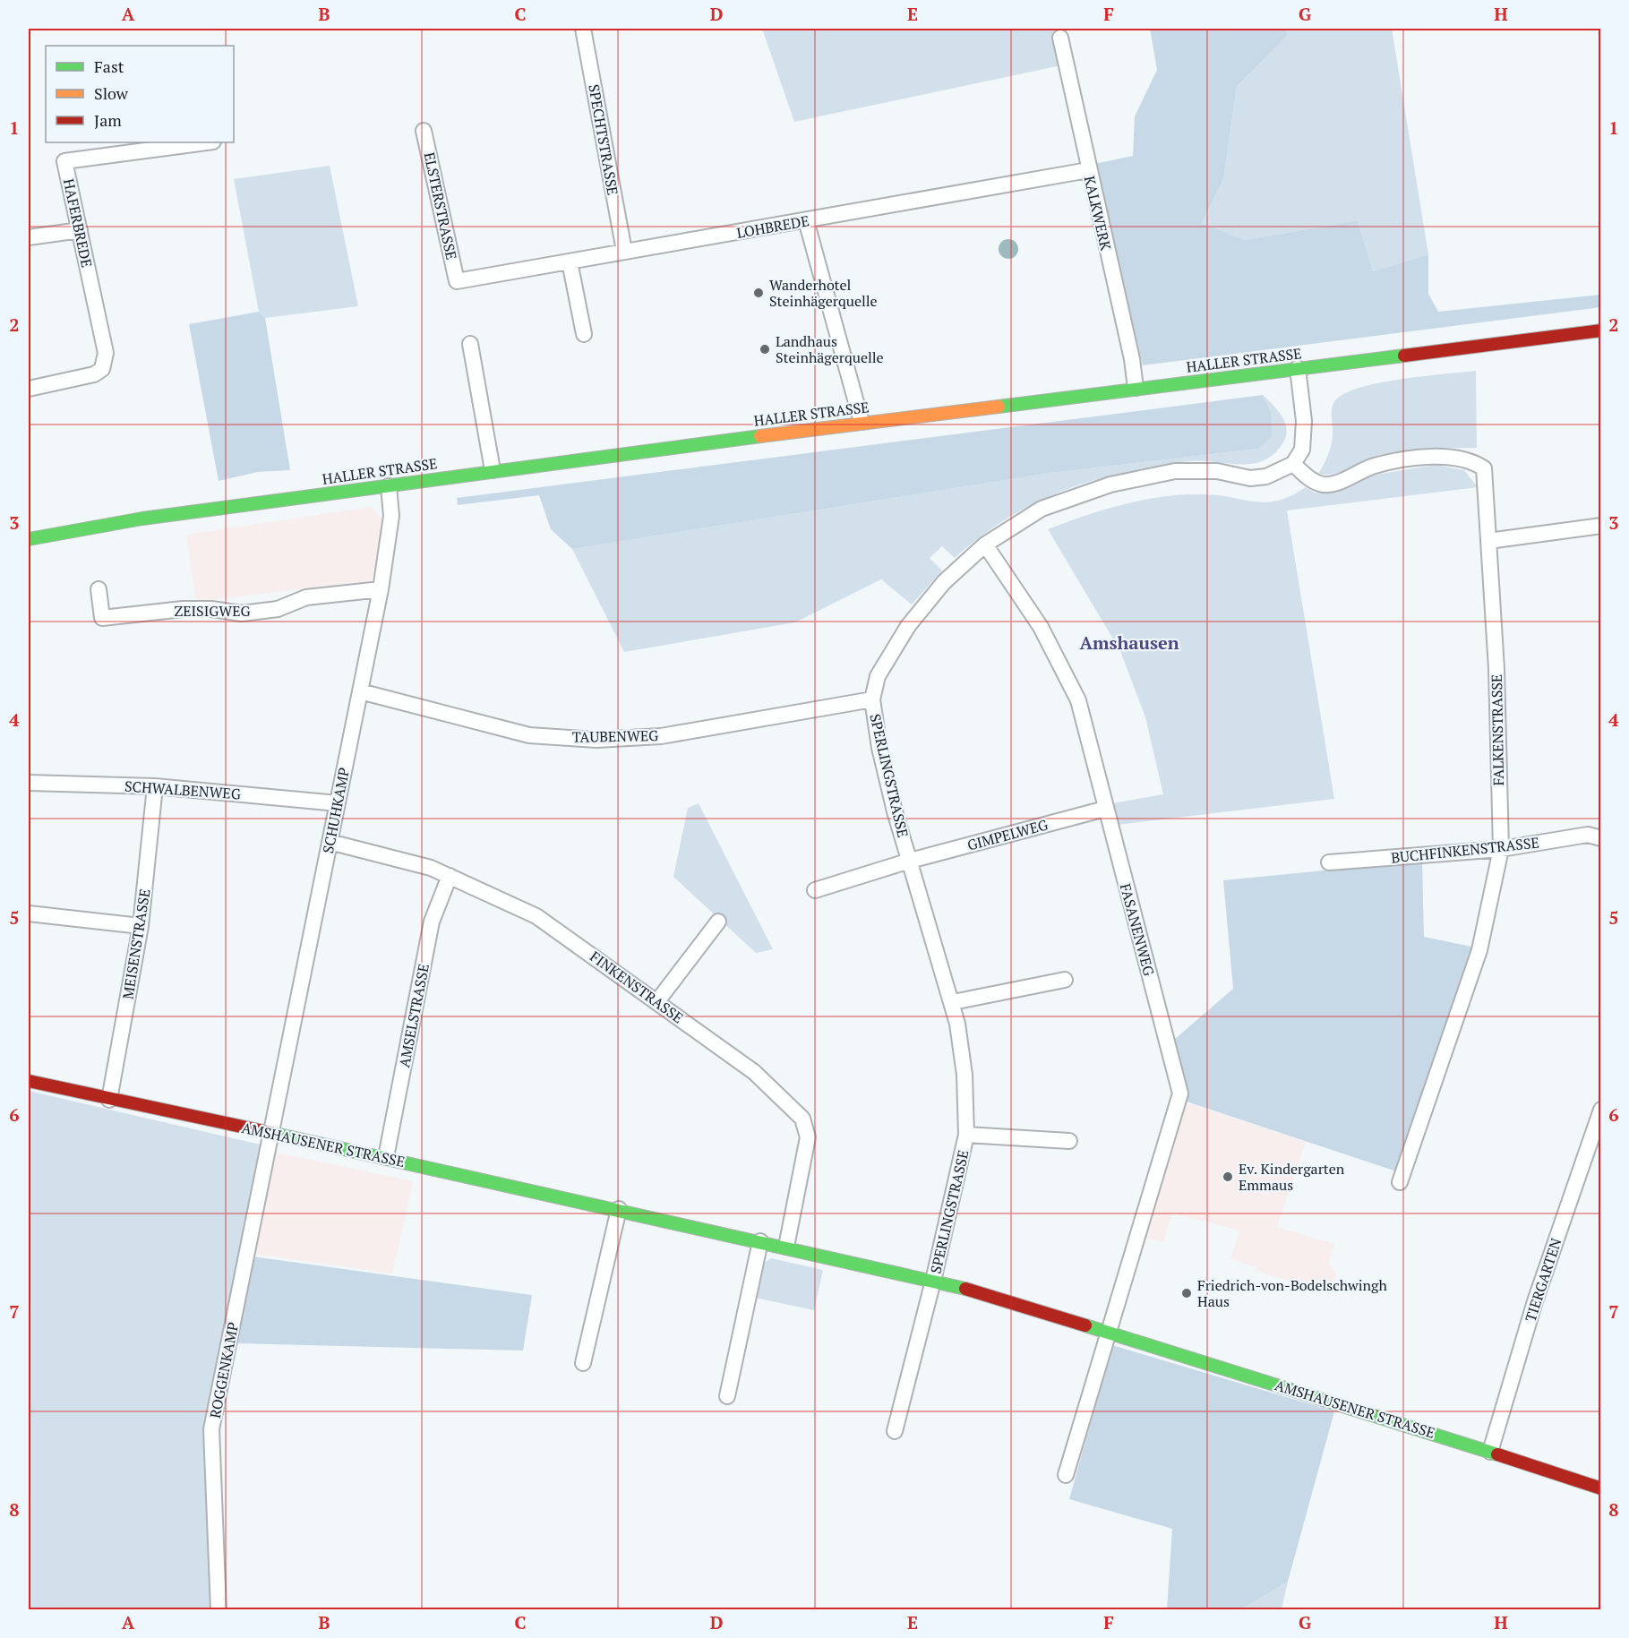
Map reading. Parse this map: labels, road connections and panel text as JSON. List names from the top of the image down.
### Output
{
  "streets": {
    "street": [
      "SPECHTSTRASSE",
      "ELSTERSTRASSE",
      "KALKWERK",
      "HAFERBREDE",
      "LOHBREDE",
      "HALLER STRASSE",
      "ZEISIGWEG",
      "FALKENSTRASSE",
      "TAUBENWEG",
      "SPERLINGSTRASSE",
      "SCHWALBENWEG",
      "SCHUHKAMP",
      "GIMPELWEG",
      "BUCHFINKENSTRASSE",
      "FASANENWEG",
      "MEISENSTRASSE",
      "FINKENSTRASSE",
      "AMSELSTRASSE",
      "AMSHAUSENER STRASSE",
      "TIERGARTEN",
      "ROGGENKAMP"
    ]
  },
  "crossings": [
    ["SPECHTSTRASSE", "LOHBREDE"],
    ["ELSTERSTRASSE", "LOHBREDE"],
    ["KALKWERK", "LOHBREDE"],
    ["KALKWERK", "HALLER STRASSE"],
    ["HALLER STRASSE", "SCHUHKAMP"],
    ["ZEISIGWEG", "SCHUHKAMP"],
    ["FALKENSTRASSE", "SPERLINGSTRASSE"],
    ["FALKENSTRASSE", "BUCHFINKENSTRASSE"],
    ["TAUBENWEG", "SPERLINGSTRASSE"],
    ["TAUBENWEG", "SCHUHKAMP"],
    ["SPERLINGSTRASSE", "GIMPELWEG"],
    ["SPERLINGSTRASSE", "FASANENWEG"],
    ["SPERLINGSTRASSE", "AMSHAUSENER STRASSE"],
    ["SCHWALBENWEG", "SCHUHKAMP"],
    ["SCHWALBENWEG", "MEISENSTRASSE"],
    ["SCHUHKAMP", "FINKENSTRASSE"],
    ["SCHUHKAMP", "AMSHAUSENER STRASSE"],
    ["SCHUHKAMP", "ROGGENKAMP"],
    ["GIMPELWEG", "FASANENWEG"],
    ["FASANENWEG", "AMSHAUSENER STRASSE"],
    ["MEISENSTRASSE", "AMSHAUSENER STRASSE"],
    ["FINKENSTRASSE", "AMSELSTRASSE"],
    ["FINKENSTRASSE", "AMSHAUSENER STRASSE"],
    ["AMSELSTRASSE", "AMSHAUSENER STRASSE"],
    ["AMSHAUSENER STRASSE", "TIERGARTEN"],
    ["AMSHAUSENER STRASSE", "ROGGENKAMP"]
  ],
  "districts": ["Amshausen"],
  "places": [
    "Wanderhotel Steinhägerquelle",
    "Landhaus Steinhägerquelle",
    "Ev. Kindergarten Emmaus",
    "Friedrich-von-Bodelschwingh Haus"
  ],
  "legend": ["Fast", "Slow", "Jam"],
  "grid": {
    "columns": [
      "A",
      "B",
      "C",
      "D",
      "E",
      "F",
      "G",
      "H"
    ],
    "rows": [
      "1",
      "2",
      "3",
      "4",
      "5",
      "6",
      "7",
      "8"
    ]
  }
}
